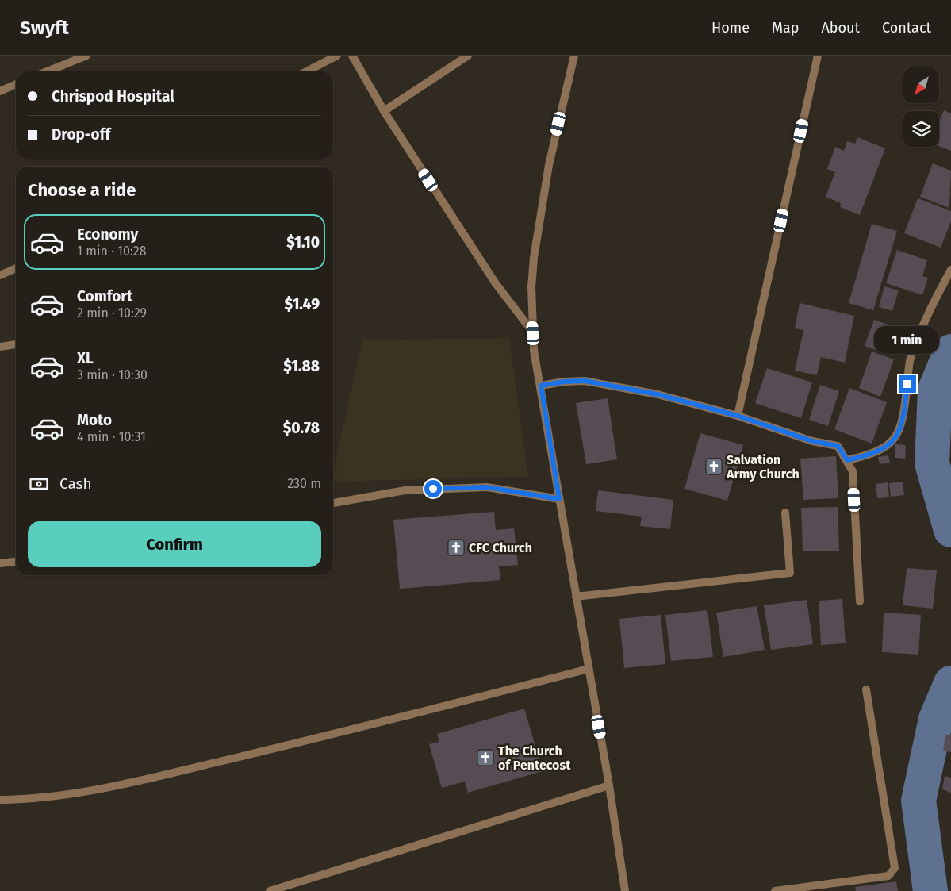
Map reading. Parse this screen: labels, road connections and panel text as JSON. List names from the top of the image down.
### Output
{
  "places": {
    "church": ["Salvation Army Church", "CFC Church", "The Church of Pentecost"]
  },
  "north": "bottom left",
  "page": {
    "header": "Swyft",
    "nav": [
      "Home",
      "Map",
      "About",
      "Contact"
    ],
    "banner": ["Chrispod Hospital", "Drop-off"],
    "heading": "Choose a ride",
    "list": [
      {
        "name": "Economy",
        "note": "1 min · 10:28",
        "value": "$1.10"
      },
      {
        "name": "Comfort",
        "note": "2 min · 10:29",
        "value": "$1.49"
      },
      {
        "name": "XL",
        "note": "3 min · 10:30",
        "value": "$1.88"
      },
      {
        "name": "Moto",
        "note": "4 min · 10:31",
        "value": "$0.78"
      }
    ],
    "bubble": "1 min",
    "pay": ["Cash", "230 m"],
    "buttons": "Confirm"
  }
}
